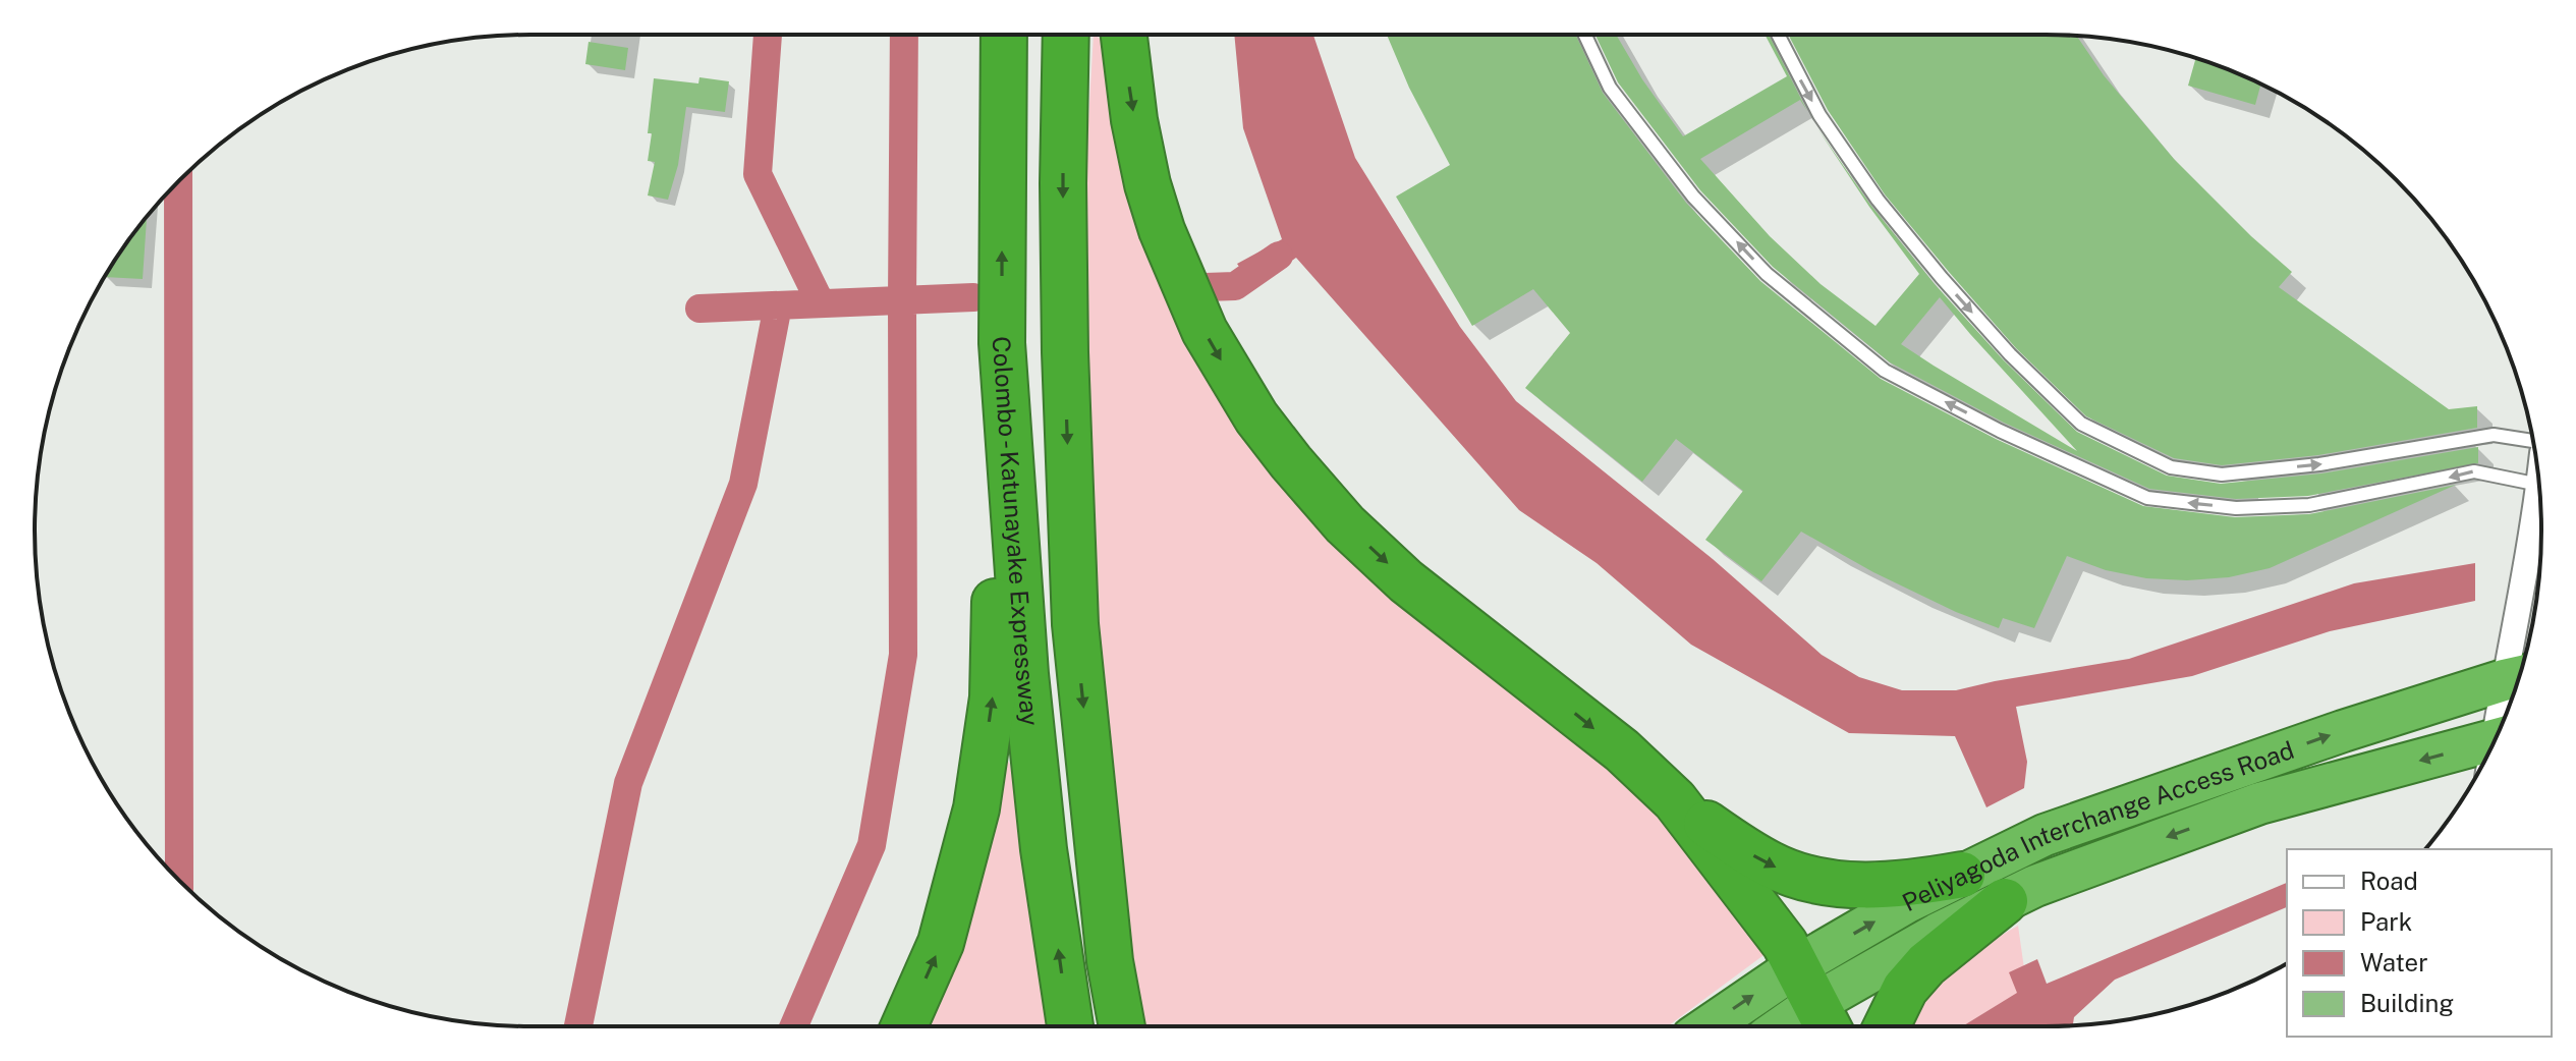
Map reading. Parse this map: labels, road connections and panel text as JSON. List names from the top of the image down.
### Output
{
  "streets": {
    "highway": ["Colombo - Katunayake Expressway", "Peliyagoda Interchange Access Road"]
  },
  "legend": [
    "Road",
    "Park",
    "Water",
    "Building"
  ]
}
